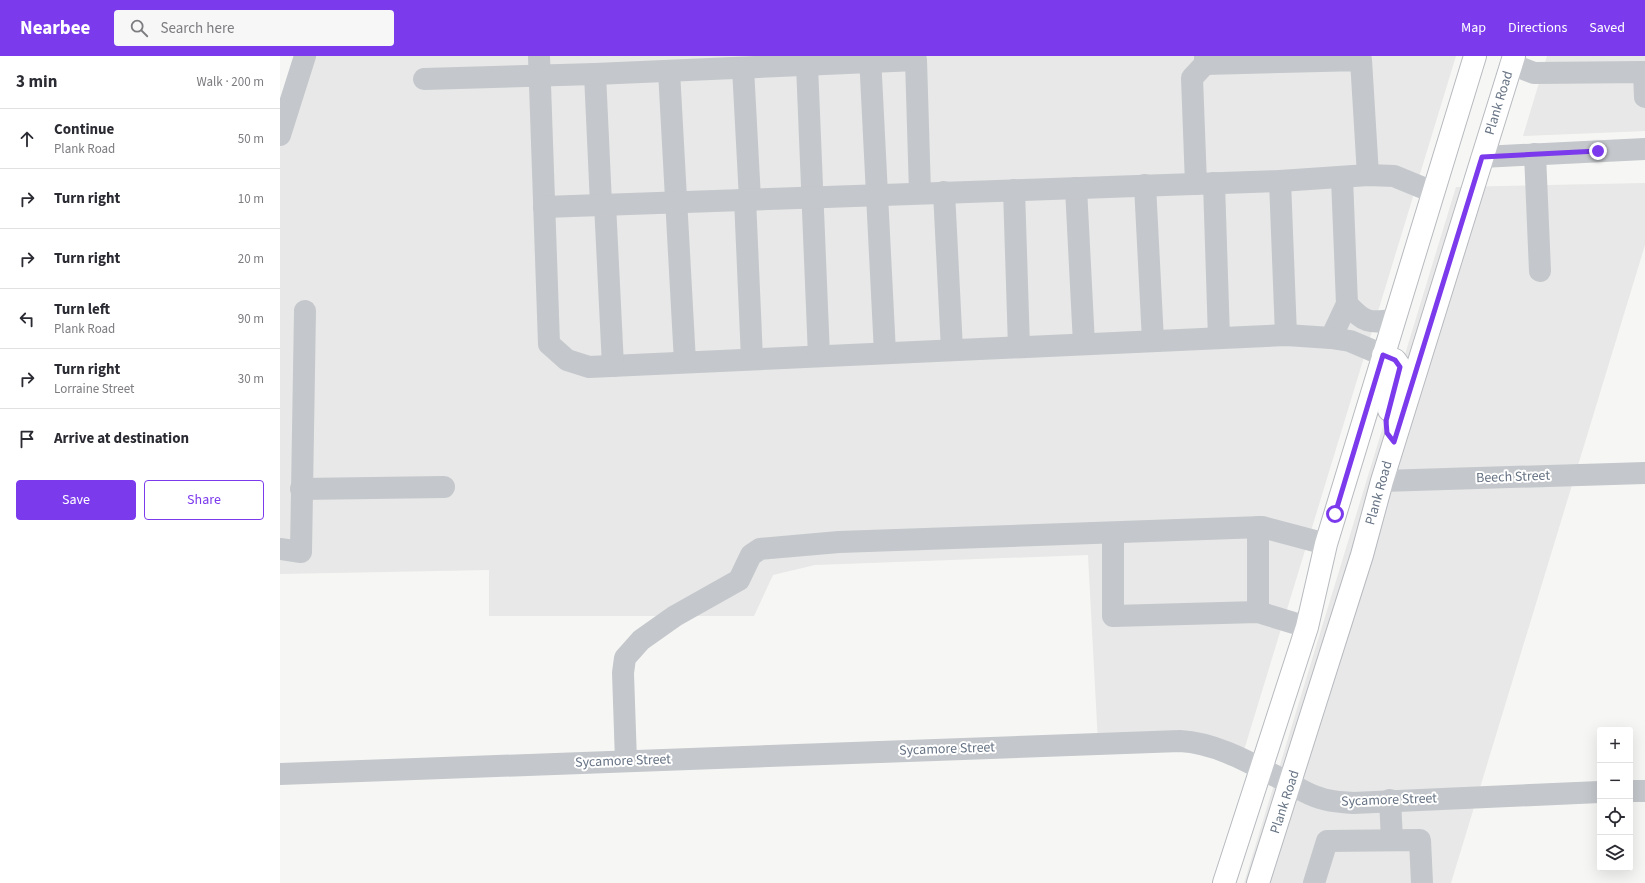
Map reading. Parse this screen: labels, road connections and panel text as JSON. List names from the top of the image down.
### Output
{
  "streets": {
    "main road": ["Plank Road"],
    "street": ["Beech Street", "Sycamore Street"]
  },
  "crossings": [
    ["Plank Road", "Beech Street"],
    ["Plank Road", "Sycamore Street"]
  ],
  "page": {
    "header": "Nearbee",
    "search": "Search here",
    "nav": ["Map", "Directions", "Saved"],
    "heading": ["3 min", "Walk · 200 m"],
    "list": [
      ["Continue", "Plank Road", "50 m"],
      ["Turn right", "10 m"],
      ["Turn right", "20 m"],
      ["Turn left", "Plank Road", "90 m"],
      ["Turn right", "Lorraine Street", "30 m"],
      "Arrive at destination"
    ],
    "buttons": ["Save", "Share"],
    "map_buttons": ["+", "−"]
  }
}
